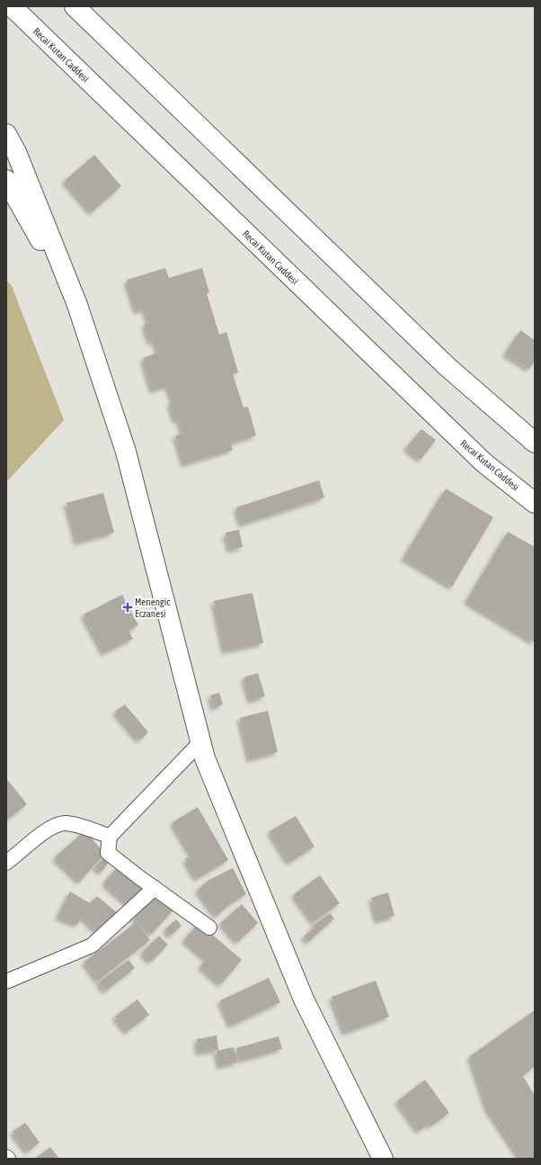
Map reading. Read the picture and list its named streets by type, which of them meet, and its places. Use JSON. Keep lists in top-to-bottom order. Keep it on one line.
{"streets":{"main road":["Recai Kutan Caddesi"]},"places":{"health":["Menengic Eczanesi"]}}
